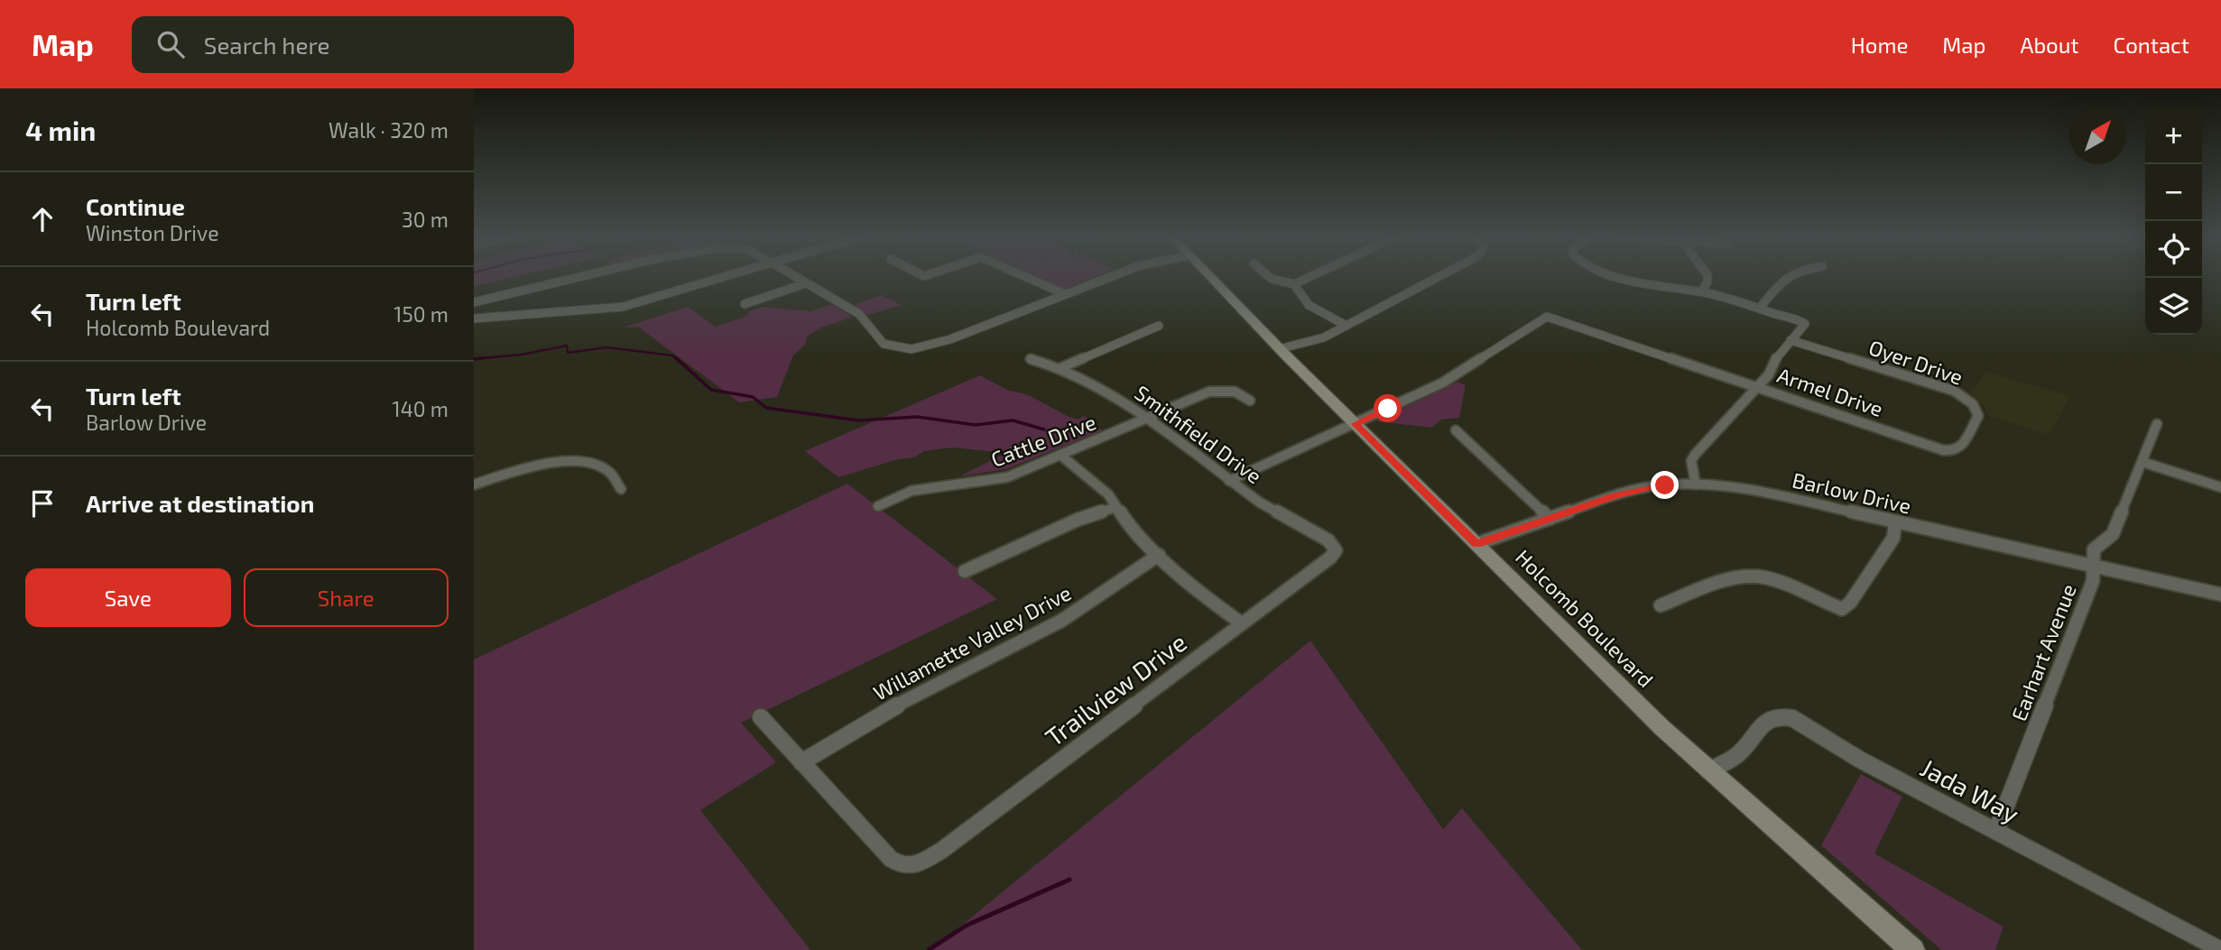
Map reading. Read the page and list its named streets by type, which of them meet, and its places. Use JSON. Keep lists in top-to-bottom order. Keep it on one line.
{"streets":{"street":["Oyer Drive","Armel Drive","Smithfield Drive","Cattle Drive","Barlow Drive","Holcomb Boulevard","Willamette Valley Drive","Earhart Avenue","Trailview Drive","Jada Way"]},"crossings":[["Oyer Drive","Armel Drive"],["Armel Drive","Holcomb Boulevard"],["Smithfield Drive","Cattle Drive"],["Smithfield Drive","Trailview Drive"],["Barlow Drive","Holcomb Boulevard"],["Barlow Drive","Earhart Avenue"],["Holcomb Boulevard","Jada Way"],["Willamette Valley Drive","Trailview Drive"],["Earhart Avenue","Jada Way"]],"north":"top right","page":{"header":"Map","search":"Search here","nav":["Home","Map","About","Contact"],"heading":["4 min","Walk · 320 m"],"map_buttons":["+","−"],"list":[["Continue","Winston Drive","30 m"],["Turn left","Holcomb Boulevard","150 m"],["Turn left","Barlow Drive","140 m"],"Arrive at destination"],"buttons":["Save","Share"]}}
